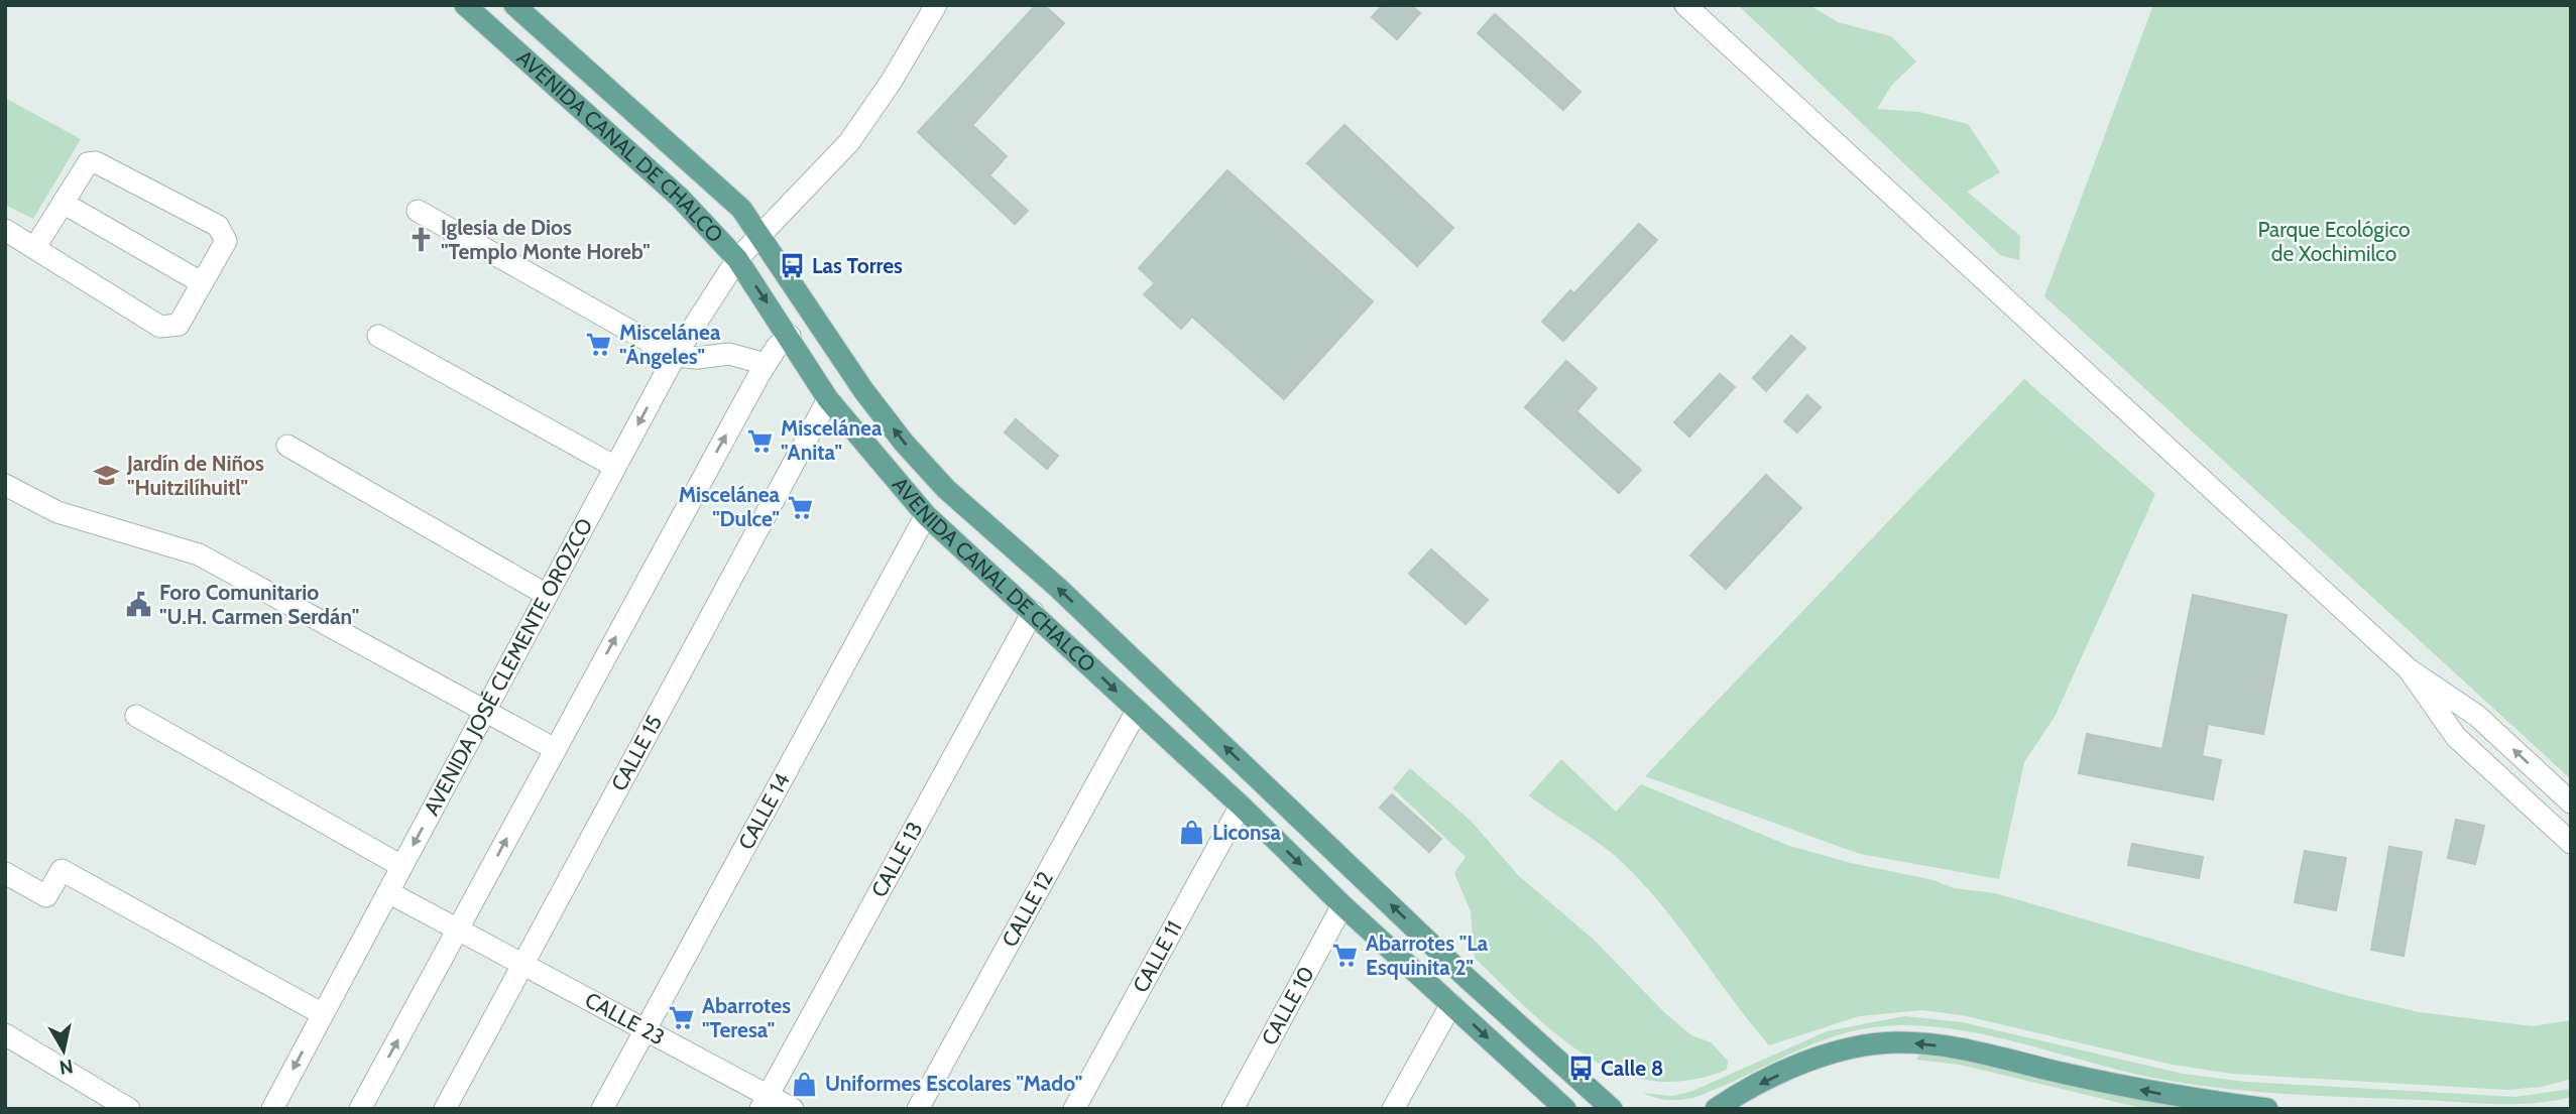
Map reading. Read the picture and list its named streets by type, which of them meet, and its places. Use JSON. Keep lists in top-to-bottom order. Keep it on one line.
{"streets":{"main road":["AVENIDA CANAL DE CHALCO"],"street":["AVENIDA JOSÉ CLEMENTE OROZCO","CALLE 15","CALLE 14","CALLE 13","CALLE 12","CALLE 11","CALLE 10","CALLE 23"]},"crossings":[["AVENIDA CANAL DE CHALCO","AVENIDA JOSÉ CLEMENTE OROZCO"],["AVENIDA CANAL DE CHALCO","CALLE 15"],["AVENIDA CANAL DE CHALCO","CALLE 14"],["AVENIDA CANAL DE CHALCO","CALLE 13"],["AVENIDA CANAL DE CHALCO","CALLE 12"],["AVENIDA CANAL DE CHALCO","CALLE 11"],["AVENIDA CANAL DE CHALCO","CALLE 10"],["AVENIDA JOSÉ CLEMENTE OROZCO","CALLE 23"],["CALLE 15","CALLE 23"],["CALLE 14","CALLE 23"],["CALLE 13","CALLE 23"]],"parks":["Parque Ecológico de Xochimilco"],"places":{"church":["Iglesia de Dios \"Templo Monte Horeb\""],"bus stop":["Las Torres","Calle 8"],"supermarket":["Miscelánea \"Ángeles\"","Miscelánea \"Anita\"","Miscelánea \"Dulce\"","Abarrotes \"La Esquinita 2\"","Abarrotes \"Teresa\""],"school or university":["Jardín de Niños \"Huitzilíhuitl\""],"public building":["Foro Comunitario \"U.H. Carmen Serdán\""],"shop":["Liconsa","Uniformes Escolares \"Mado\""]},"north":"bottom"}
